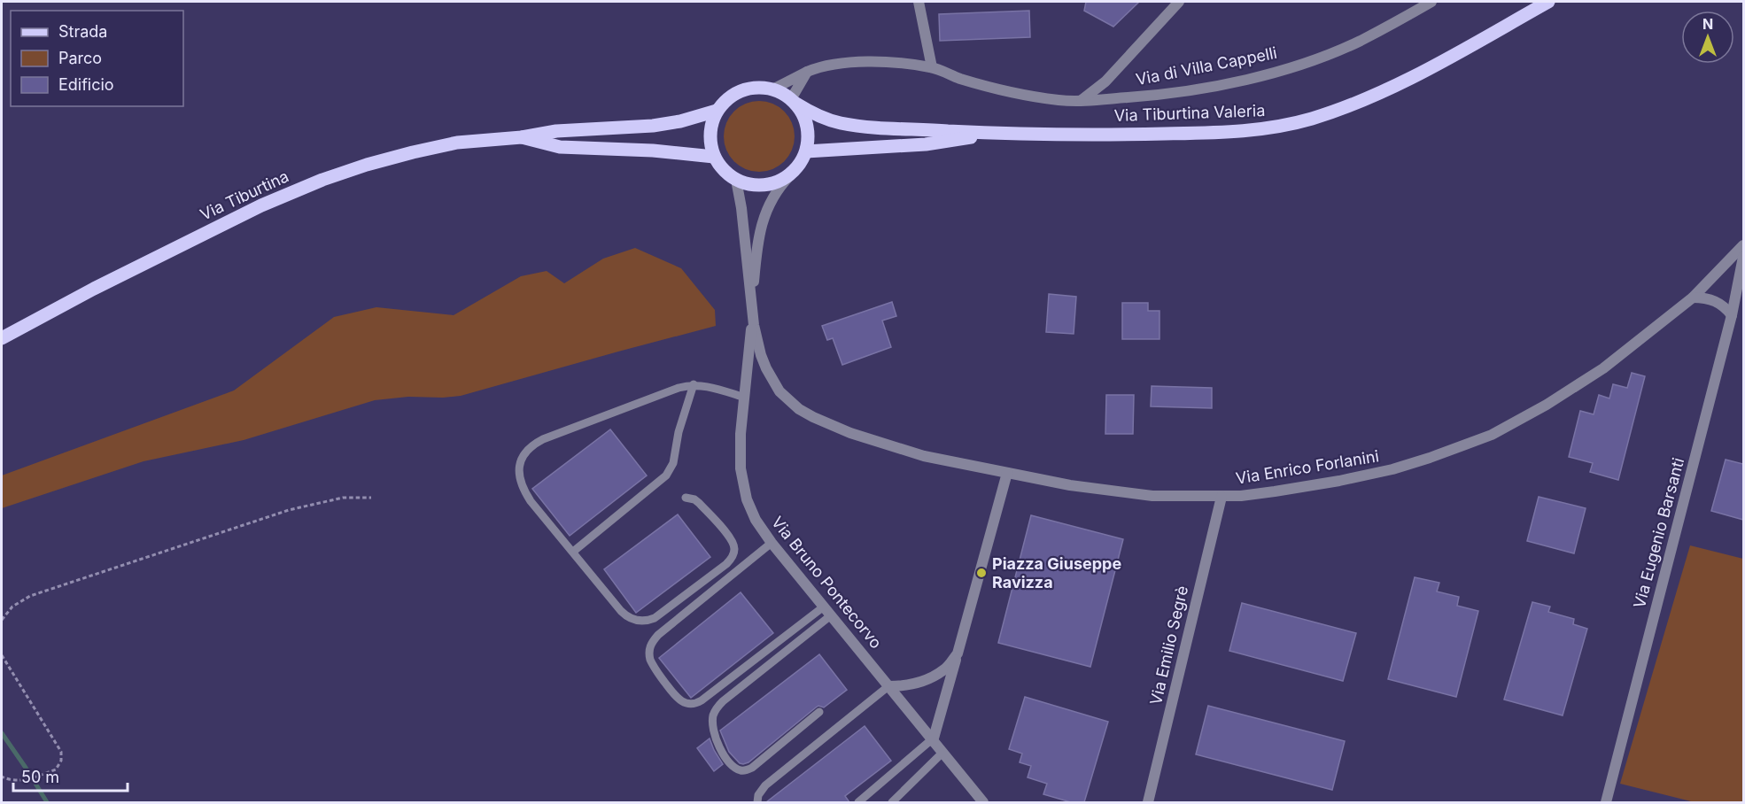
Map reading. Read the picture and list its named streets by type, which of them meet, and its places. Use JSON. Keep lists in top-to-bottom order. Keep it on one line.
{"streets":{"main road":["Via Tiburtina Valeria","Via Tiburtina"],"street":["Via di Villa Cappelli","Via Enrico Forlanini","Via Eugenio Barsanti","Via Bruno Pontecorvo","Via Emilio Segrè"]},"crossings":[["Via Tiburtina Valeria","Via Tiburtina"],["Via Tiburtina Valeria","Via Bruno Pontecorvo"],["Via Tiburtina","Via Bruno Pontecorvo"],["Via Enrico Forlanini","Via Bruno Pontecorvo"],["Via Enrico Forlanini","Via Emilio Segrè"]],"places":["Piazza Giuseppe Ravizza"],"legend":["Strada","Parco","Edificio"],"scale_bar":"50 m","north":"top"}
